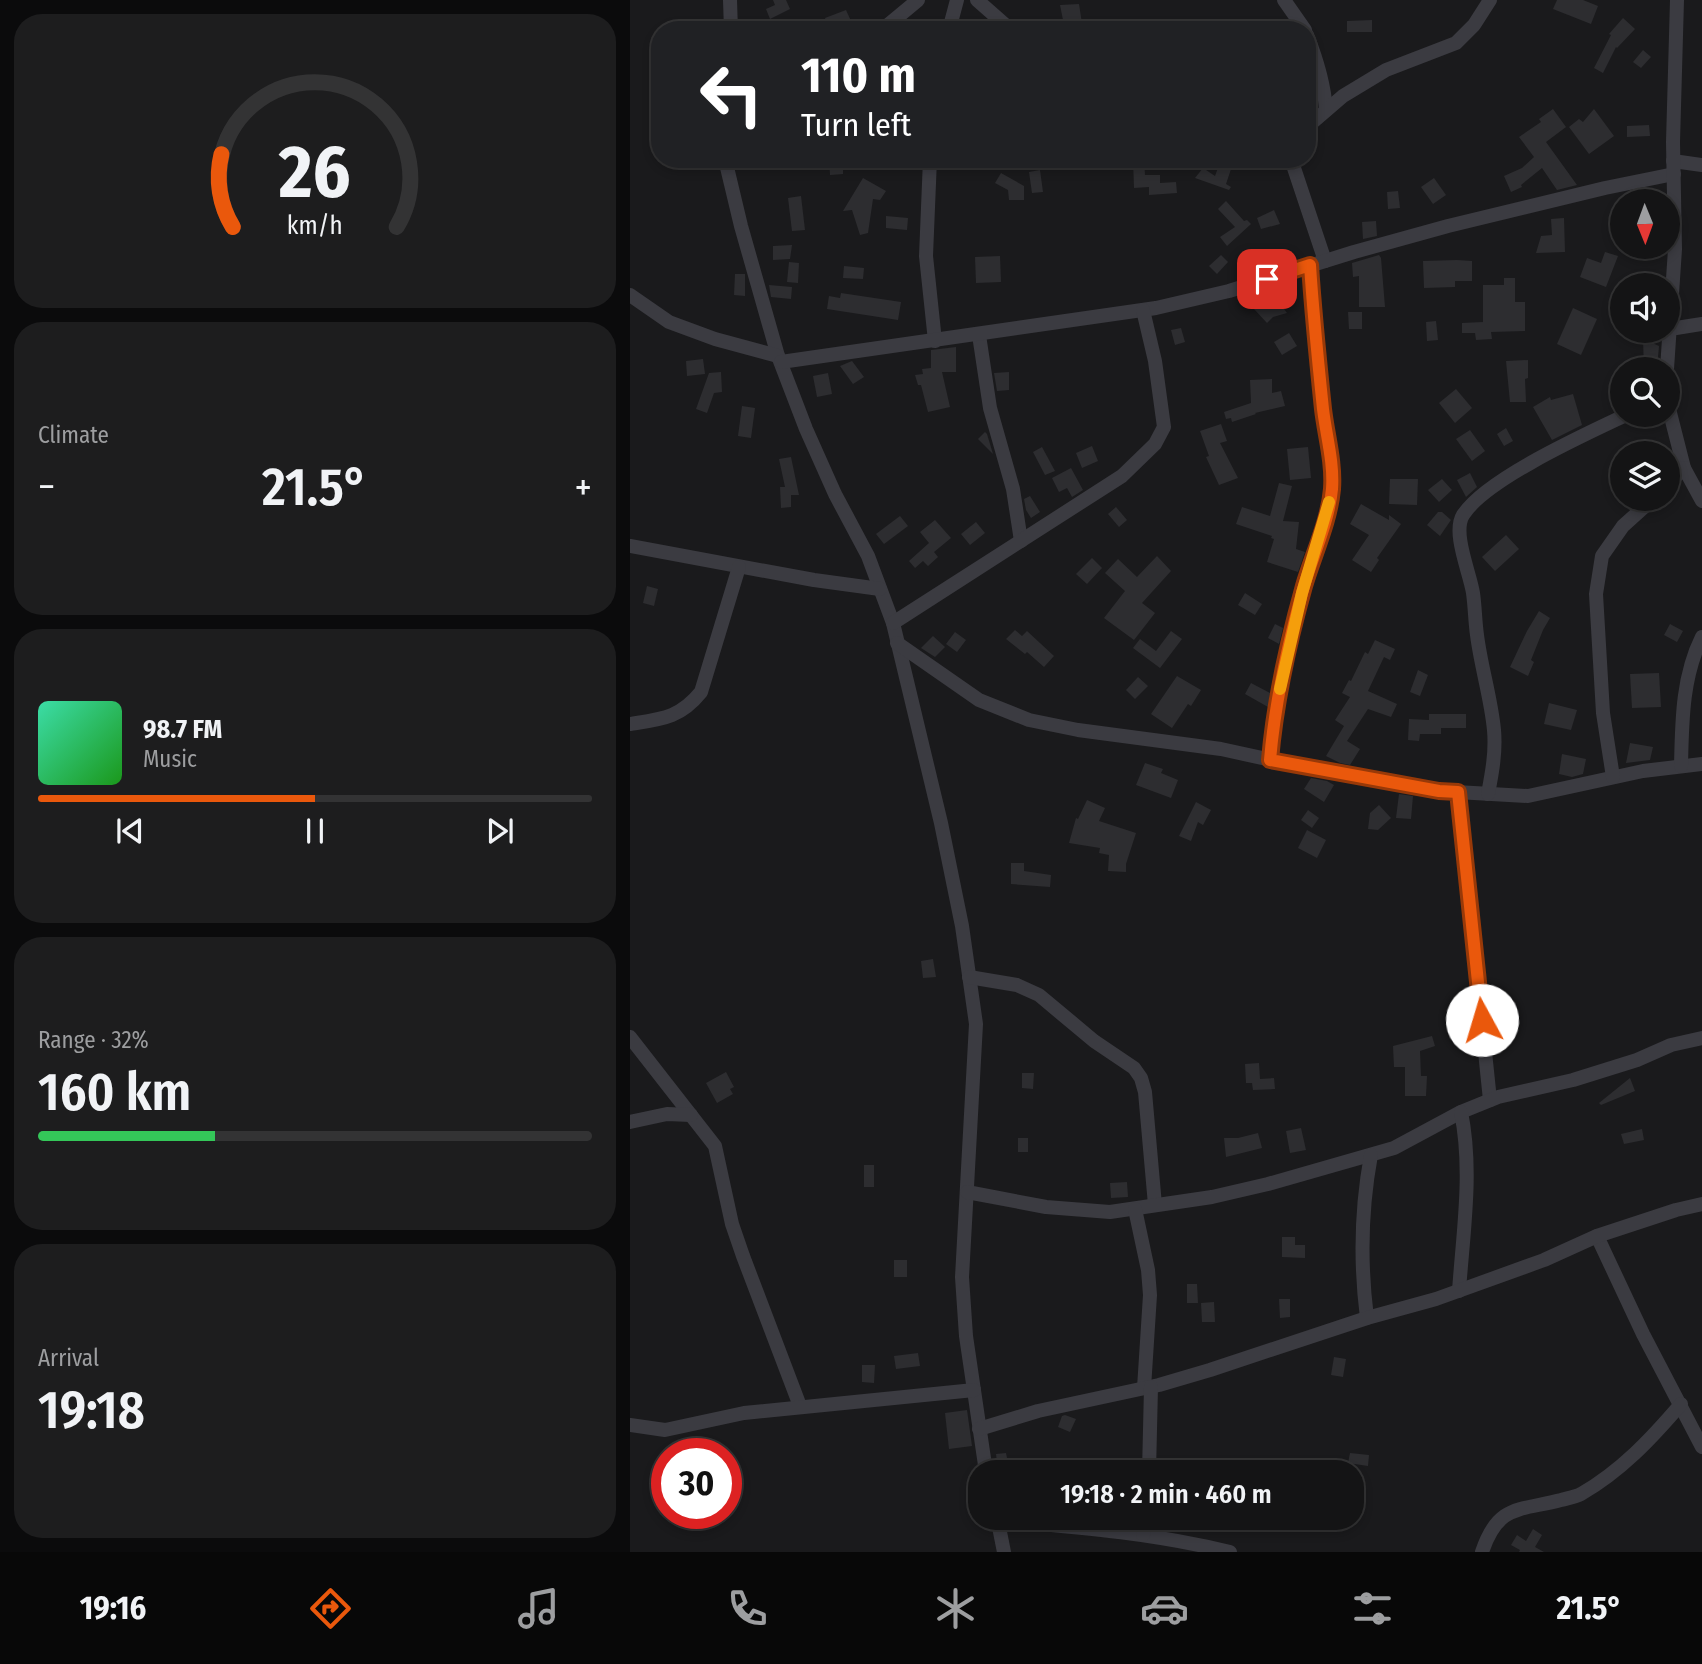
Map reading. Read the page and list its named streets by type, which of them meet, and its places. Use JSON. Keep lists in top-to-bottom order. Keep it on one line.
{"north":"bottom","page":{"turn":["110 m","Turn left"],"tile":["Climate",["Range · 32%","160 km"],["Arrival","19:18"]],"heat":["−","21.5°","+"],"song":["98.7 FM","Music"],"limit":"30","trip":"19:18 · 2 min · 460 m","tabs":["19:16","21.5°"],"gauge":["26","km/h"]}}
